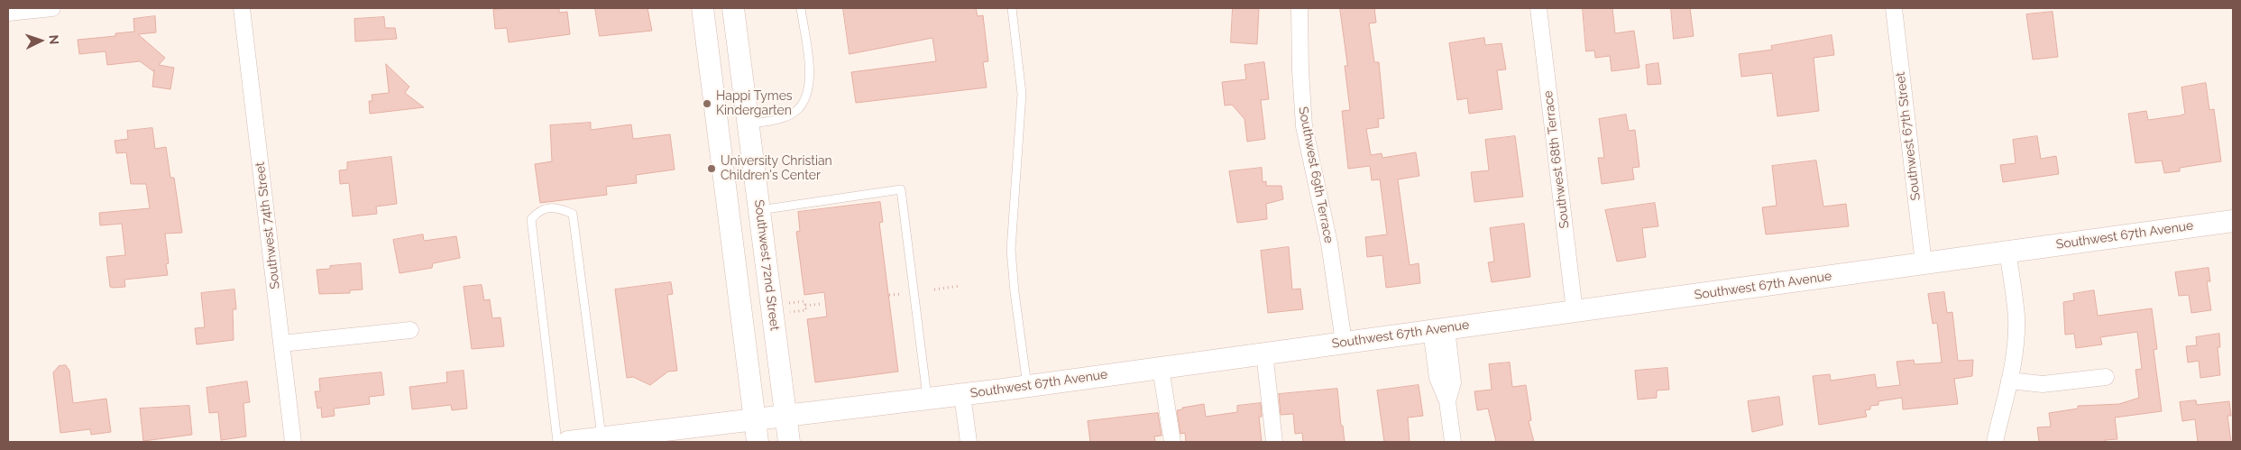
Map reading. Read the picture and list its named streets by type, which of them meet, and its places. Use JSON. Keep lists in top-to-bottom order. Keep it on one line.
{"streets":{"main road":["Southwest 67th Avenue","Southwest 72nd Street"],"street":["Southwest 67th Street","Southwest 68th Terrace","Southwest 69th Terrace","Southwest 74th Street"]},"crossings":[["Southwest 67th Street","Southwest 67th Avenue"],["Southwest 68th Terrace","Southwest 67th Avenue"],["Southwest 69th Terrace","Southwest 67th Avenue"],["Southwest 67th Avenue","Southwest 72nd Street"]],"places":["Happi Tymes Kindergarten","University Christian Children's Center"],"north":"right"}
